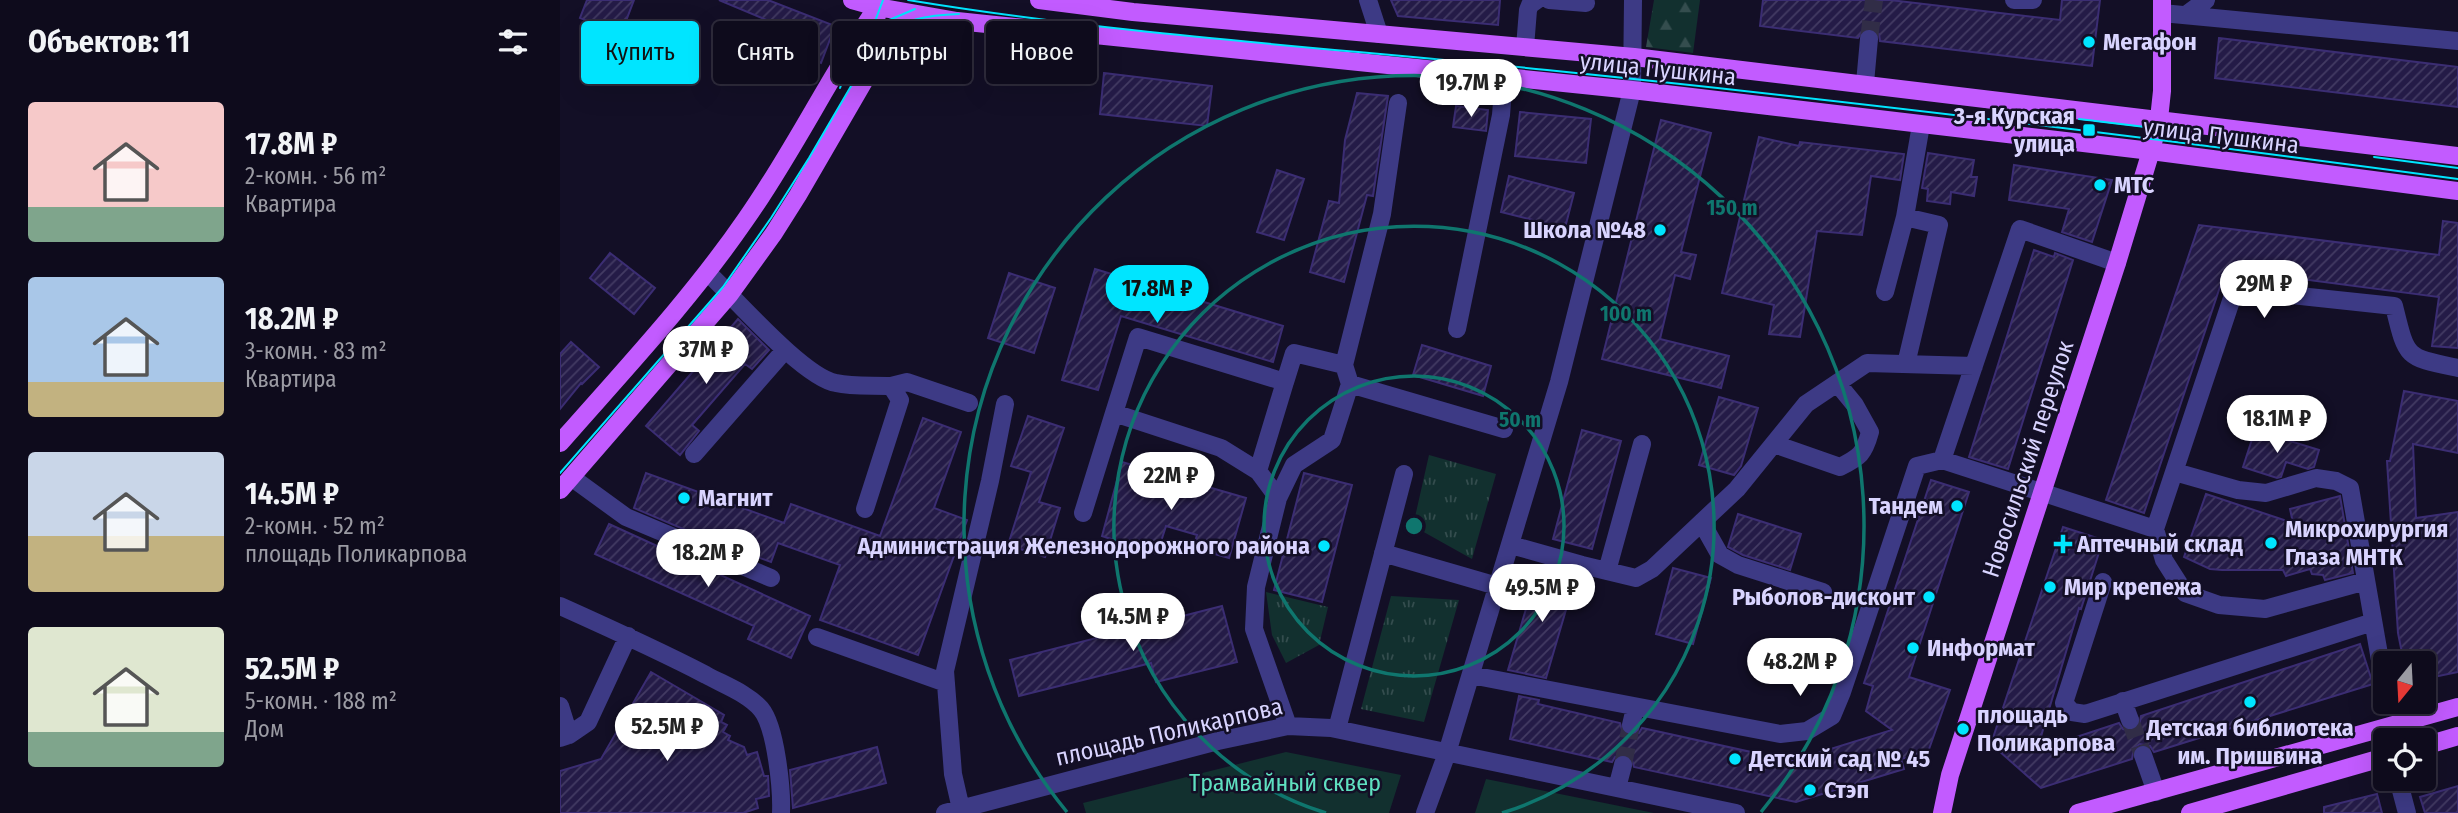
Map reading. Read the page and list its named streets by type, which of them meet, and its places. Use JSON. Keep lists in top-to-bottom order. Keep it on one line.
{"streets":{"main road":["улица Пушкина","Новосильский переулок"],"street":["площадь Поликарпова"]},"crossings":[["улица Пушкина","Новосильский переулок"]],"parks":["Трамвайный сквер"],"places":{"other":["Мегафон","МТС","Школа №48","Магнит","Тандем","Микрохирургия Глаза МНТК","Администрация Железнодорожного района","Мир крепежа","Рыболов-дисконт","Информат","Детская библиотека им. Пришвина","площадь Поликарпова","Детский сад № 45","Стэп"],"transit":["3-я Курская улица"],"health":["Аптечный склад"]},"north":"bottom","page":{"heading":"Объектов: 11","chip":["Купить","Снять","Фильтры","Новое"],"price":["19.7M ₽","29M ₽","17.8M ₽","37M ₽","18.1M ₽","22M ₽","18.2M ₽","49.5M ₽","14.5M ₽","48.2M ₽","52.5M ₽"],"list":[{"name":"17.8M ₽","note":"2-комн. · 56 m² · Квартира"},{"name":"18.2M ₽","note":"3-комн. · 83 m² · Квартира"},{"name":"14.5M ₽","note":"2-комн. · 52 m² · площадь Поликарпова"},{"name":"52.5M ₽","note":"5-комн. · 188 m² · Дом"}]},"rings":["150 m","100 m","50 m"]}
